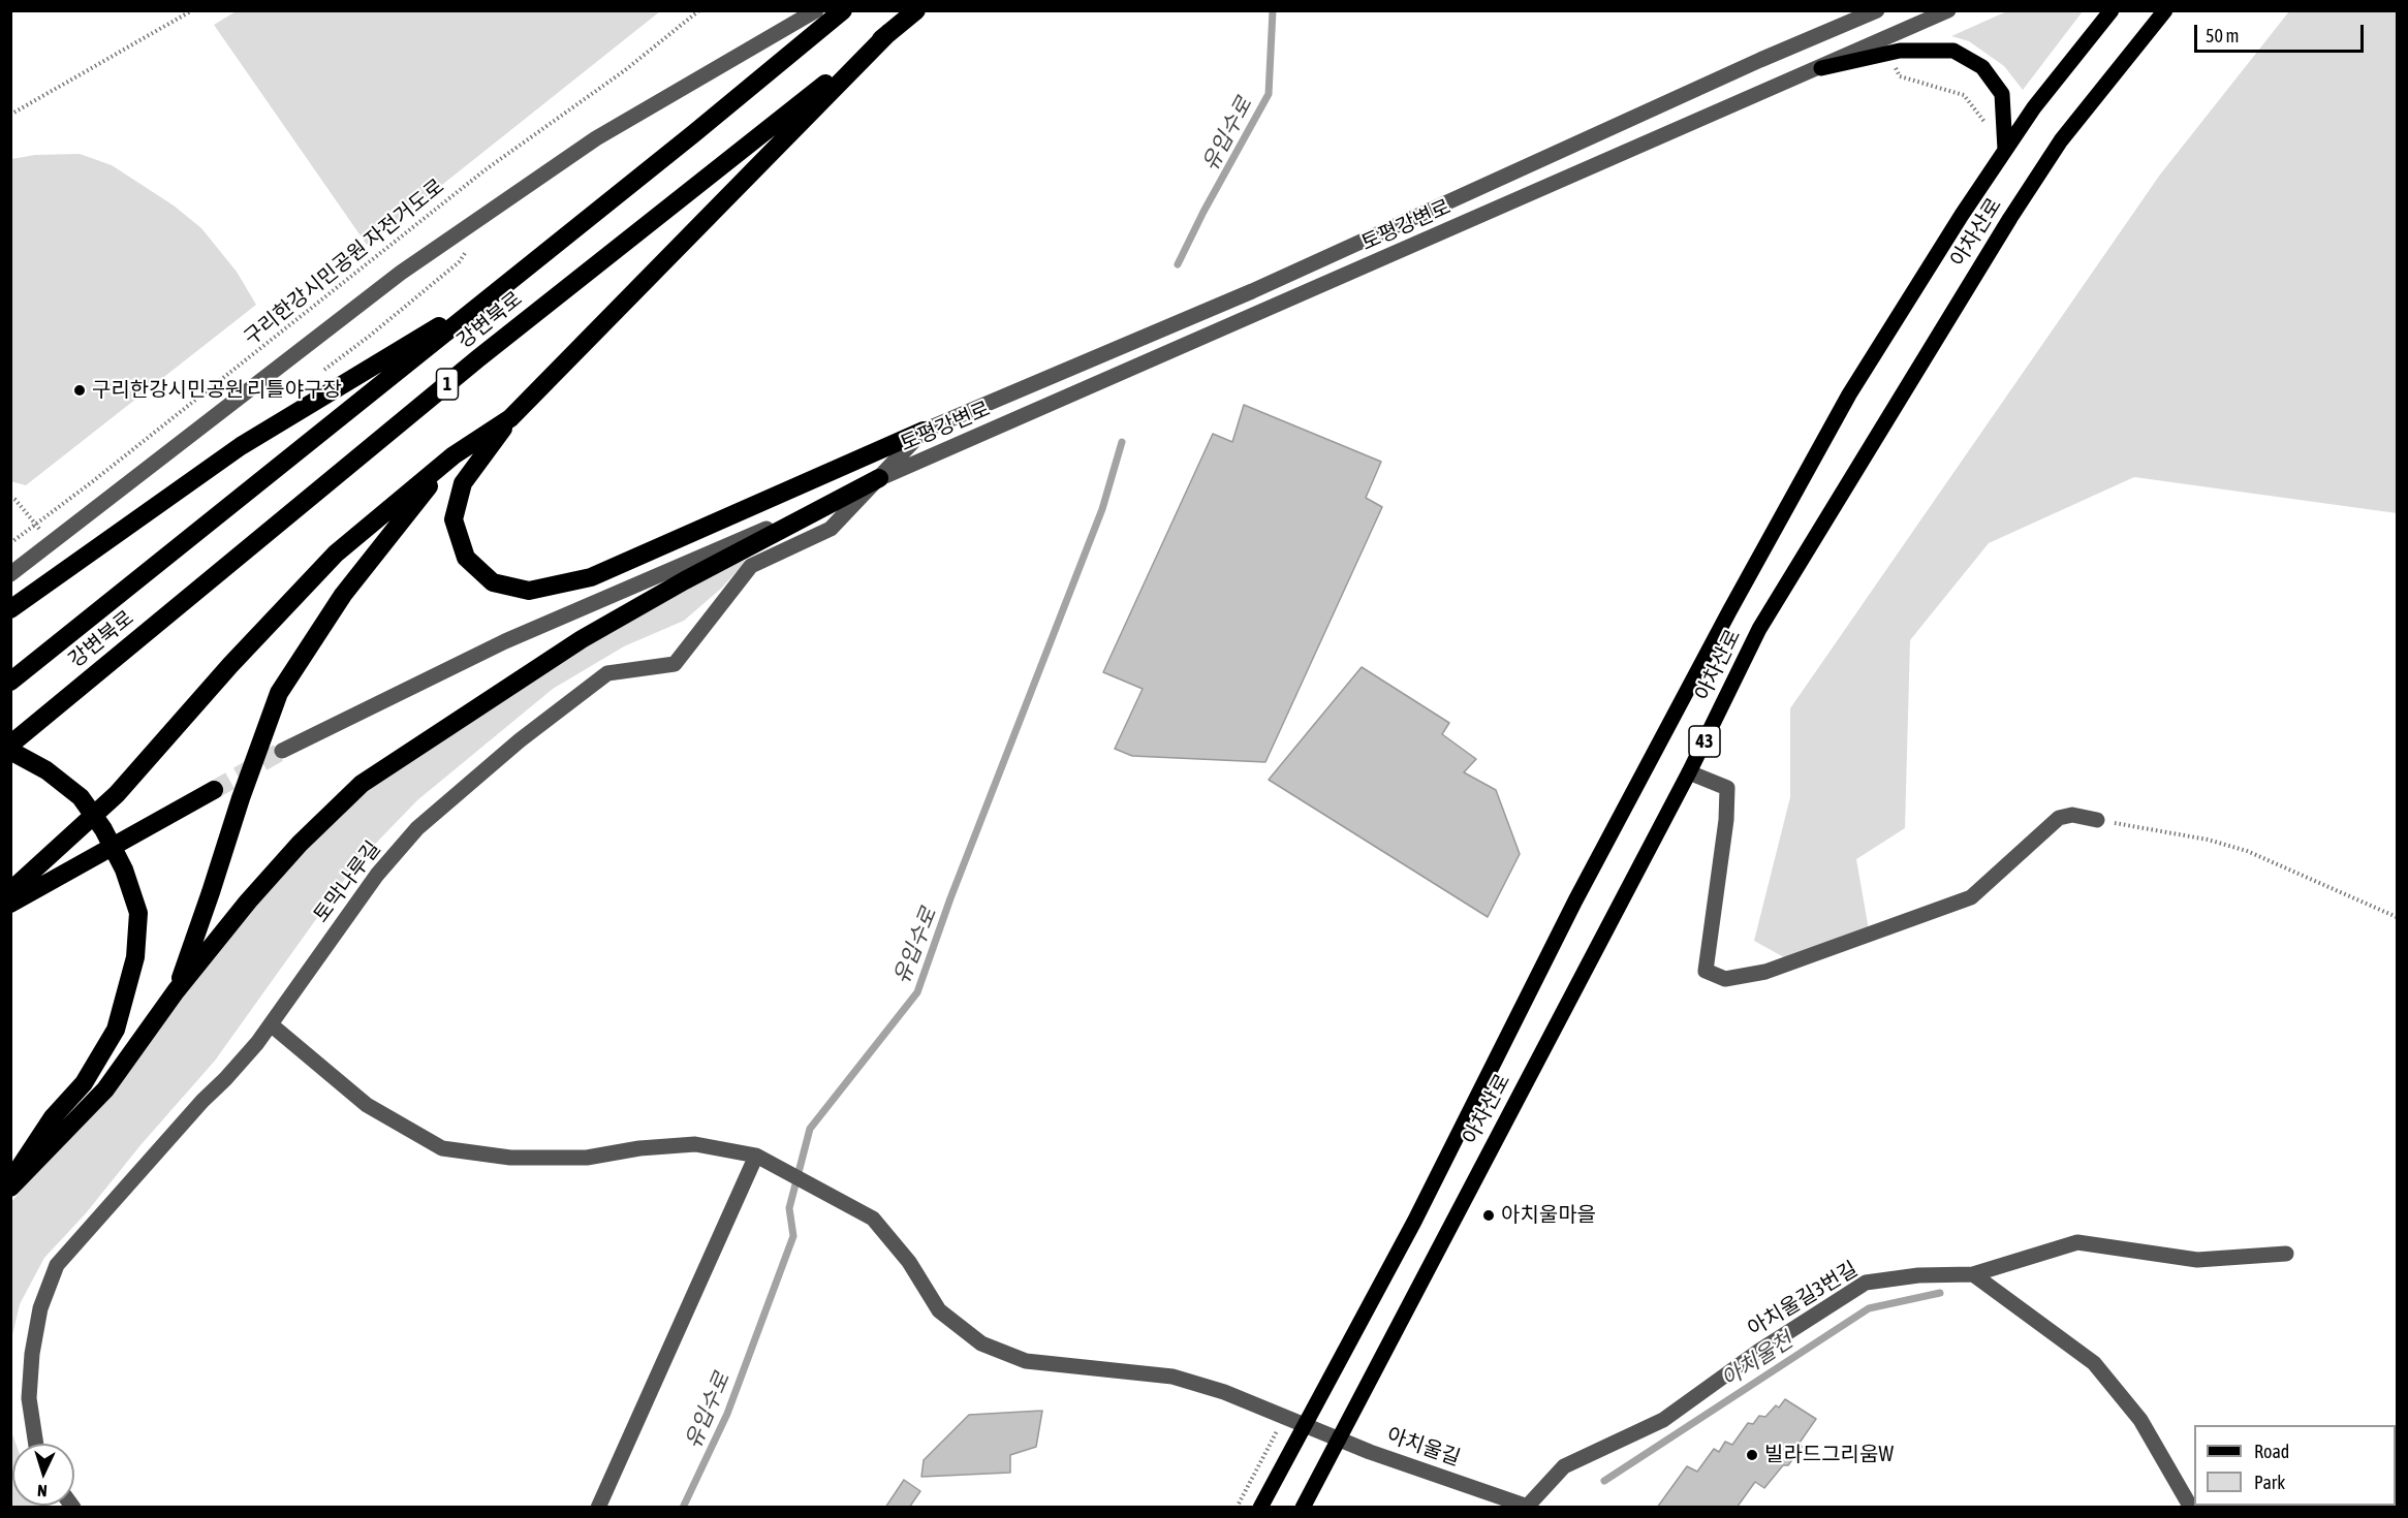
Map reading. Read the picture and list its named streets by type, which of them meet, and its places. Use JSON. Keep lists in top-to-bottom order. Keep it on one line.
{"streets":{"highway":["강변북로","1"],"main road":["아차산로","43"],"street":["토평강변로","토막나루길","아치울길3번길","아치울길"],"path":["구리한강시민공원 자전거도로"]},"crossings":[["토평강변로","토막나루길"],["아차산로","아치울길"],["토막나루길","아치울길"],["아치울길3번길","아치울길"]],"water":["유입수로","아치울천"],"places":["구리한강시민공원 리틀야구장","아치울마을","빌라드그리움W"],"legend":["Road","Park"],"scale_bar":"50 m","north":"bottom"}
